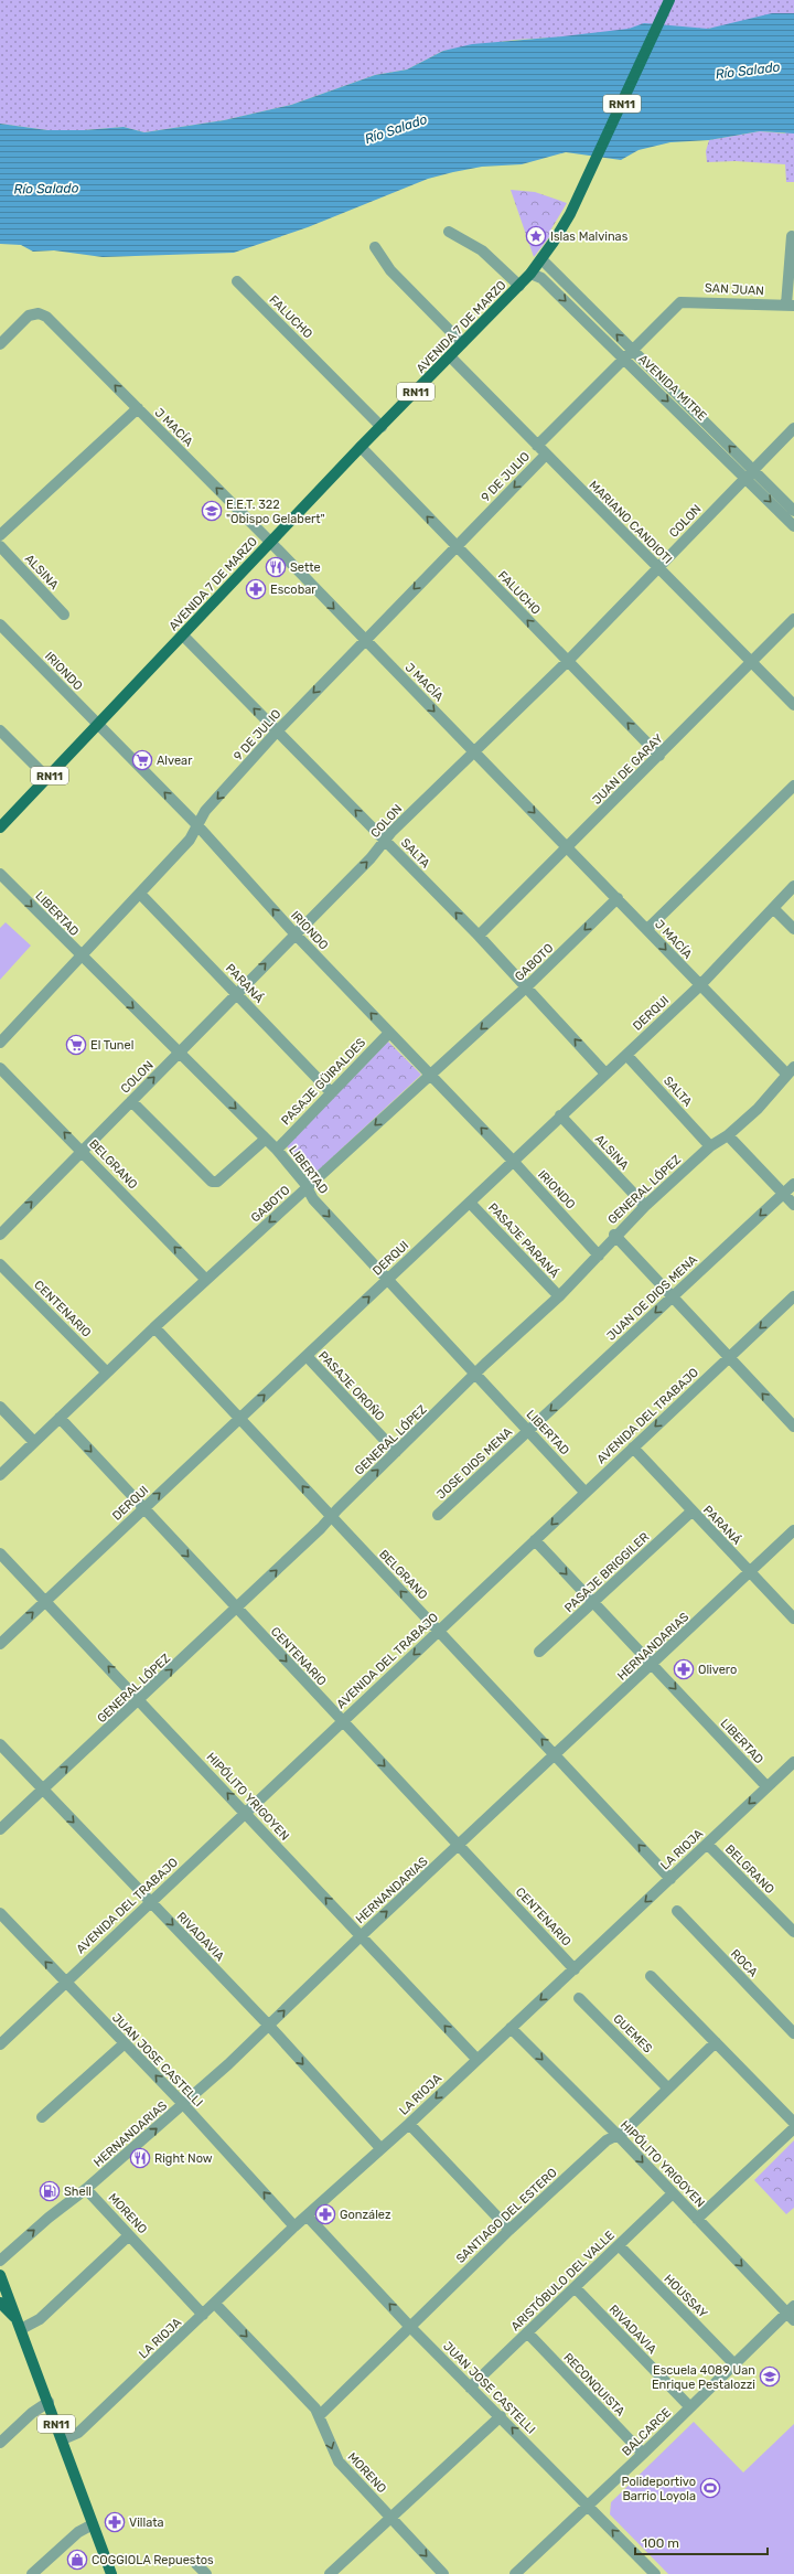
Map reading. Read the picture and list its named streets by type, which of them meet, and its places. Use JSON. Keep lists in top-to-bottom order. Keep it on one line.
{"streets":{"main road":["RN11","AVENIDA 7 DE MARZO"],"street":["SAN JUAN","FALUCHO","AVENIDA MITRE","J MACÍA","9 DE JULIO","COLON","MARIANO CANDIOTI","ALSINA","IRIONDO","JUAN DE GARAY","SALTA","LIBERTAD","GABOTO","PARANÁ","DERQUI","PASAJE GÜIRALDES","BELGRANO","GENERAL LÓPEZ","PASAJE PARANÁ","JUAN DE DIOS MENA","CENTENARIO","PASAJE OROÑO","AVENIDA DEL TRABAJO","JOSE DIOS MENA","PASAJE BRIGGILER","HERNANDARIAS","HIPÓLITO YRIGOYEN","LA RIOJA","RIVADAVIA","ROCA","GUEMES","JUAN JOSE CASTELLI","MORENO","SANTIAGO DEL ESTERO","ARISTÓBULO DEL VALLE","HOUSSAY","RECONQUISTA","BALCARCE"]},"crossings":[["RN11","LA RIOJA"],["SAN JUAN","9 DE JULIO"],["FALUCHO","AVENIDA 7 DE MARZO"],["FALUCHO","9 DE JULIO"],["FALUCHO","COLON"],["FALUCHO","JUAN DE GARAY"],["AVENIDA 7 DE MARZO","AVENIDA MITRE"],["AVENIDA 7 DE MARZO","J MACÍA"],["AVENIDA 7 DE MARZO","MARIANO CANDIOTI"],["AVENIDA 7 DE MARZO","IRIONDO"],["AVENIDA 7 DE MARZO","SALTA"],["AVENIDA MITRE","9 DE JULIO"],["AVENIDA MITRE","COLON"],["J MACÍA","9 DE JULIO"],["J MACÍA","COLON"],["J MACÍA","JUAN DE GARAY"],["J MACÍA","GABOTO"],["J MACÍA","DERQUI"],["J MACÍA","GENERAL LÓPEZ"],["9 DE JULIO","MARIANO CANDIOTI"],["9 DE JULIO","IRIONDO"],["9 DE JULIO","SALTA"],["9 DE JULIO","LIBERTAD"],["9 DE JULIO","PARANÁ"],["COLON","MARIANO CANDIOTI"],["COLON","IRIONDO"],["COLON","SALTA"],["COLON","LIBERTAD"],["COLON","PARANÁ"],["COLON","BELGRANO"],["MARIANO CANDIOTI","JUAN DE GARAY"],["ALSINA","DERQUI"],["ALSINA","GENERAL LÓPEZ"],["IRIONDO","GABOTO"],["IRIONDO","DERQUI"],["IRIONDO","PASAJE GÜIRALDES"],["IRIONDO","GENERAL LÓPEZ"],["JUAN DE GARAY","SALTA"],["SALTA","GABOTO"],["SALTA","DERQUI"],["SALTA","GENERAL LÓPEZ"],["LIBERTAD","GABOTO"],["LIBERTAD","DERQUI"],["LIBERTAD","PASAJE GÜIRALDES"],["LIBERTAD","GENERAL LÓPEZ"],["LIBERTAD","JUAN DE DIOS MENA"],["LIBERTAD","AVENIDA DEL TRABAJO"],["LIBERTAD","JOSE DIOS MENA"],["LIBERTAD","PASAJE BRIGGILER"],["LIBERTAD","HERNANDARIAS"],["LIBERTAD","LA RIOJA"],["GABOTO","BELGRANO"],["GABOTO","CENTENARIO"],["PARANÁ","PASAJE GÜIRALDES"],["PARANÁ","AVENIDA DEL TRABAJO"],["PARANÁ","PASAJE BRIGGILER"],["PARANÁ","HERNANDARIAS"],["DERQUI","BELGRANO"],["DERQUI","PASAJE PARANÁ"],["DERQUI","CENTENARIO"],["DERQUI","PASAJE OROÑO"],["DERQUI","HIPÓLITO YRIGOYEN"],["BELGRANO","GENERAL LÓPEZ"],["BELGRANO","AVENIDA DEL TRABAJO"],["BELGRANO","HERNANDARIAS"],["BELGRANO","LA RIOJA"],["GENERAL LÓPEZ","PASAJE PARANÁ"],["GENERAL LÓPEZ","CENTENARIO"],["GENERAL LÓPEZ","PASAJE OROÑO"],["GENERAL LÓPEZ","HIPÓLITO YRIGOYEN"],["GENERAL LÓPEZ","RIVADAVIA"],["JUAN DE DIOS MENA","JOSE DIOS MENA"],["CENTENARIO","AVENIDA DEL TRABAJO"],["CENTENARIO","HERNANDARIAS"],["CENTENARIO","LA RIOJA"],["AVENIDA DEL TRABAJO","HIPÓLITO YRIGOYEN"],["AVENIDA DEL TRABAJO","RIVADAVIA"],["AVENIDA DEL TRABAJO","JUAN JOSE CASTELLI"],["HERNANDARIAS","HIPÓLITO YRIGOYEN"],["HERNANDARIAS","RIVADAVIA"],["HERNANDARIAS","JUAN JOSE CASTELLI"],["HERNANDARIAS","MORENO"],["HIPÓLITO YRIGOYEN","LA RIOJA"],["HIPÓLITO YRIGOYEN","SANTIAGO DEL ESTERO"],["HIPÓLITO YRIGOYEN","ARISTÓBULO DEL VALLE"],["HIPÓLITO YRIGOYEN","BALCARCE"],["LA RIOJA","RIVADAVIA"],["LA RIOJA","JUAN JOSE CASTELLI"],["LA RIOJA","MORENO"],["RIVADAVIA","ARISTÓBULO DEL VALLE"],["RIVADAVIA","BALCARCE"],["GUEMES","SANTIAGO DEL ESTERO"],["JUAN JOSE CASTELLI","SANTIAGO DEL ESTERO"],["JUAN JOSE CASTELLI","ARISTÓBULO DEL VALLE"],["JUAN JOSE CASTELLI","BALCARCE"],["MORENO","SANTIAGO DEL ESTERO"],["ARISTÓBULO DEL VALLE","HOUSSAY"],["ARISTÓBULO DEL VALLE","RECONQUISTA"],["HOUSSAY","BALCARCE"],["RECONQUISTA","BALCARCE"]],"one_way":["FALUCHO","9 DE JULIO","COLON","IRIONDO","SALTA","LIBERTAD","GABOTO","DERQUI","BELGRANO","GENERAL LÓPEZ","JUAN DE DIOS MENA","CENTENARIO","AVENIDA DEL TRABAJO","LA RIOJA","RIVADAVIA","JUAN JOSE CASTELLI","MORENO"],"water":["Río Salado"],"places":{"place":["Islas Malvinas"],"school or university":["E.E.T. 322 \"Obispo Gelabert\"","Escuela 4089 Uan Enrique Pestalozzi"],"restaurant":["Sette","Right Now"],"pharmacy":["Escobar","Olivero","González","Villata"],"supermarket":["Alvear","El Tunel"],"fuel station":["Shell"],"sports":["Polideportivo Barrio Loyola"],"shop":["COGGIOLA Repuestos"]},"scale_bar":"100 m"}
